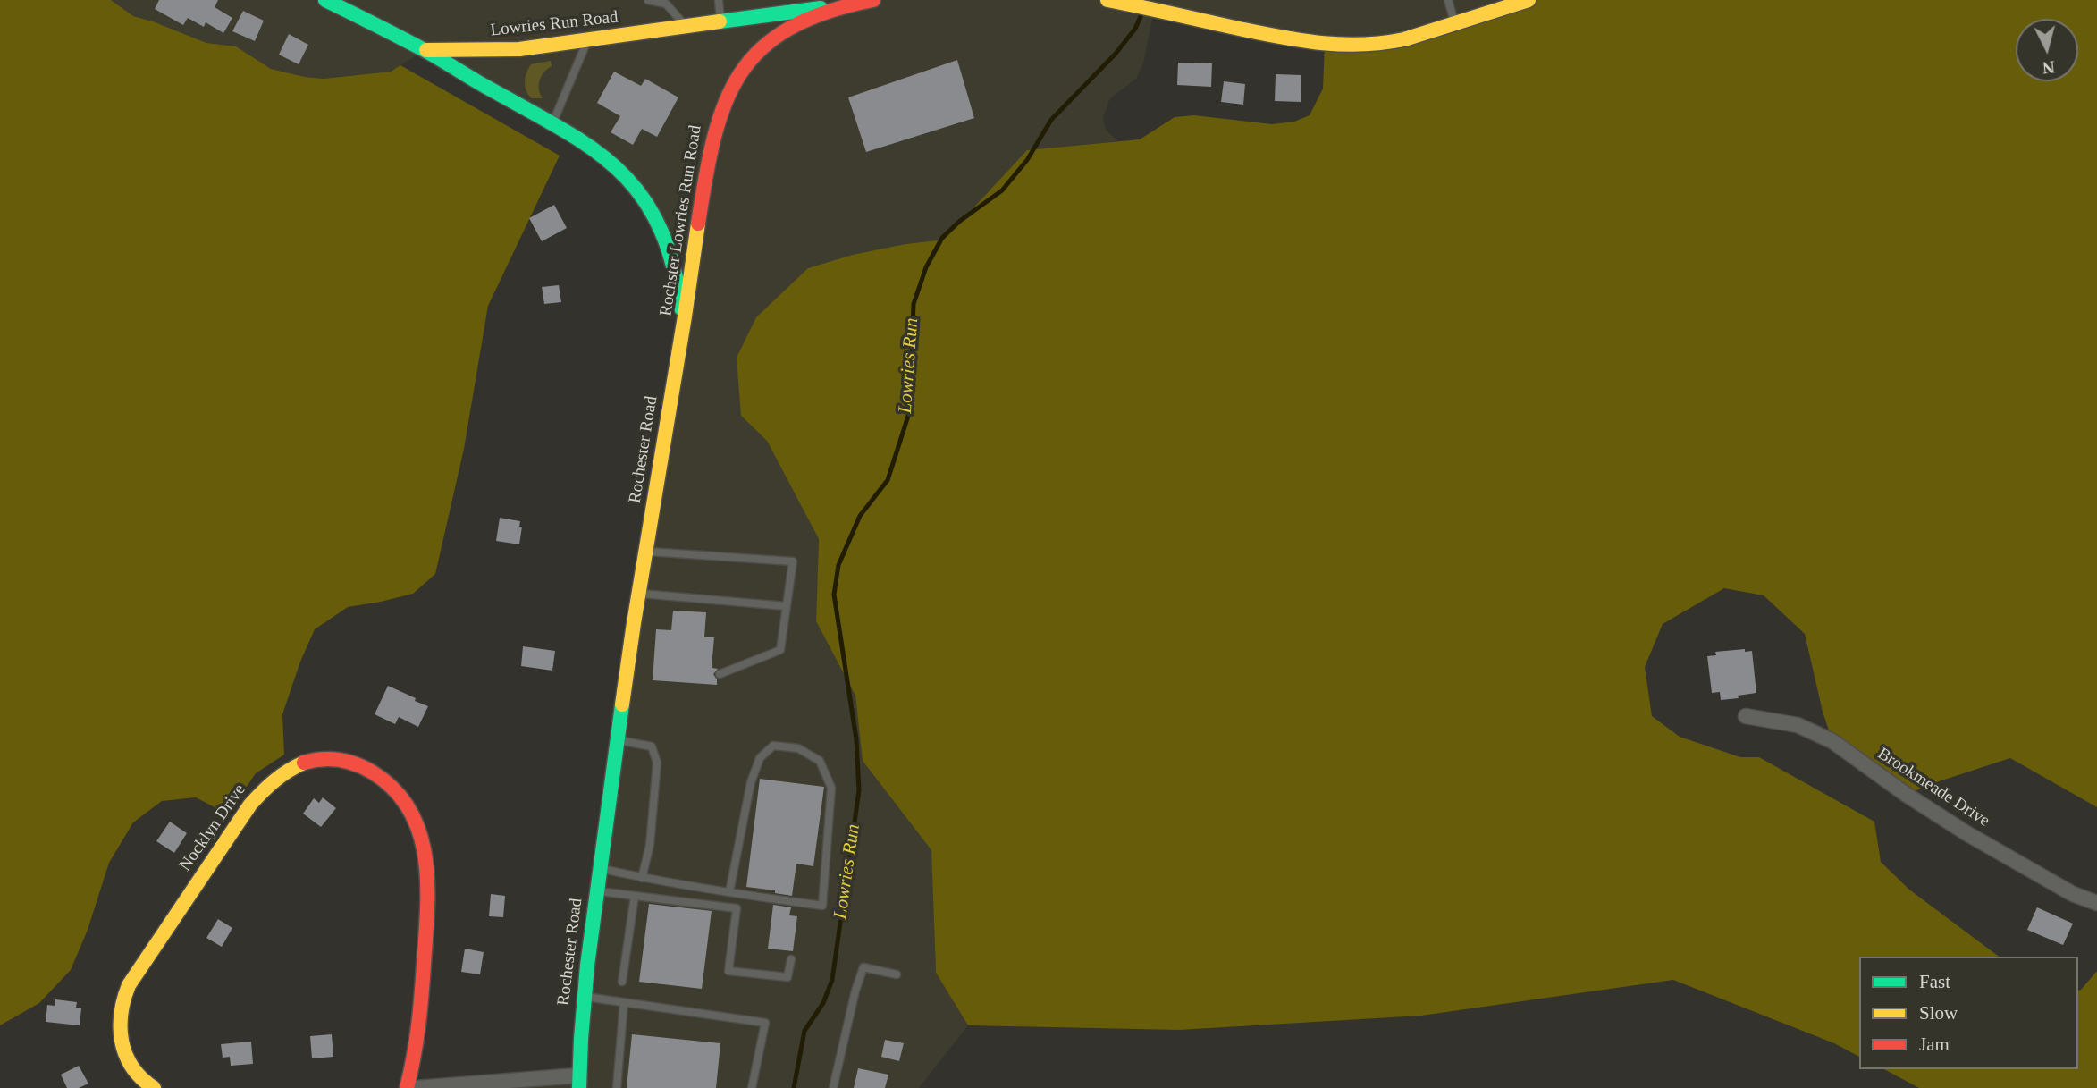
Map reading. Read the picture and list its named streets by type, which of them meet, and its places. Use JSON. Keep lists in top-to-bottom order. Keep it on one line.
{"streets":{"street":["Lowries Run Road","Rochster Lowries Run Road","Rochester Road","Brookmeade Drive","Nocklyn Drive"]},"crossings":[["Lowries Run Road","Rochster Lowries Run Road"],["Lowries Run Road","Rochester Road"],["Rochster Lowries Run Road","Rochester Road"]],"water":["Lowries Run"],"legend":["Fast","Slow","Jam"],"north":"bottom"}
